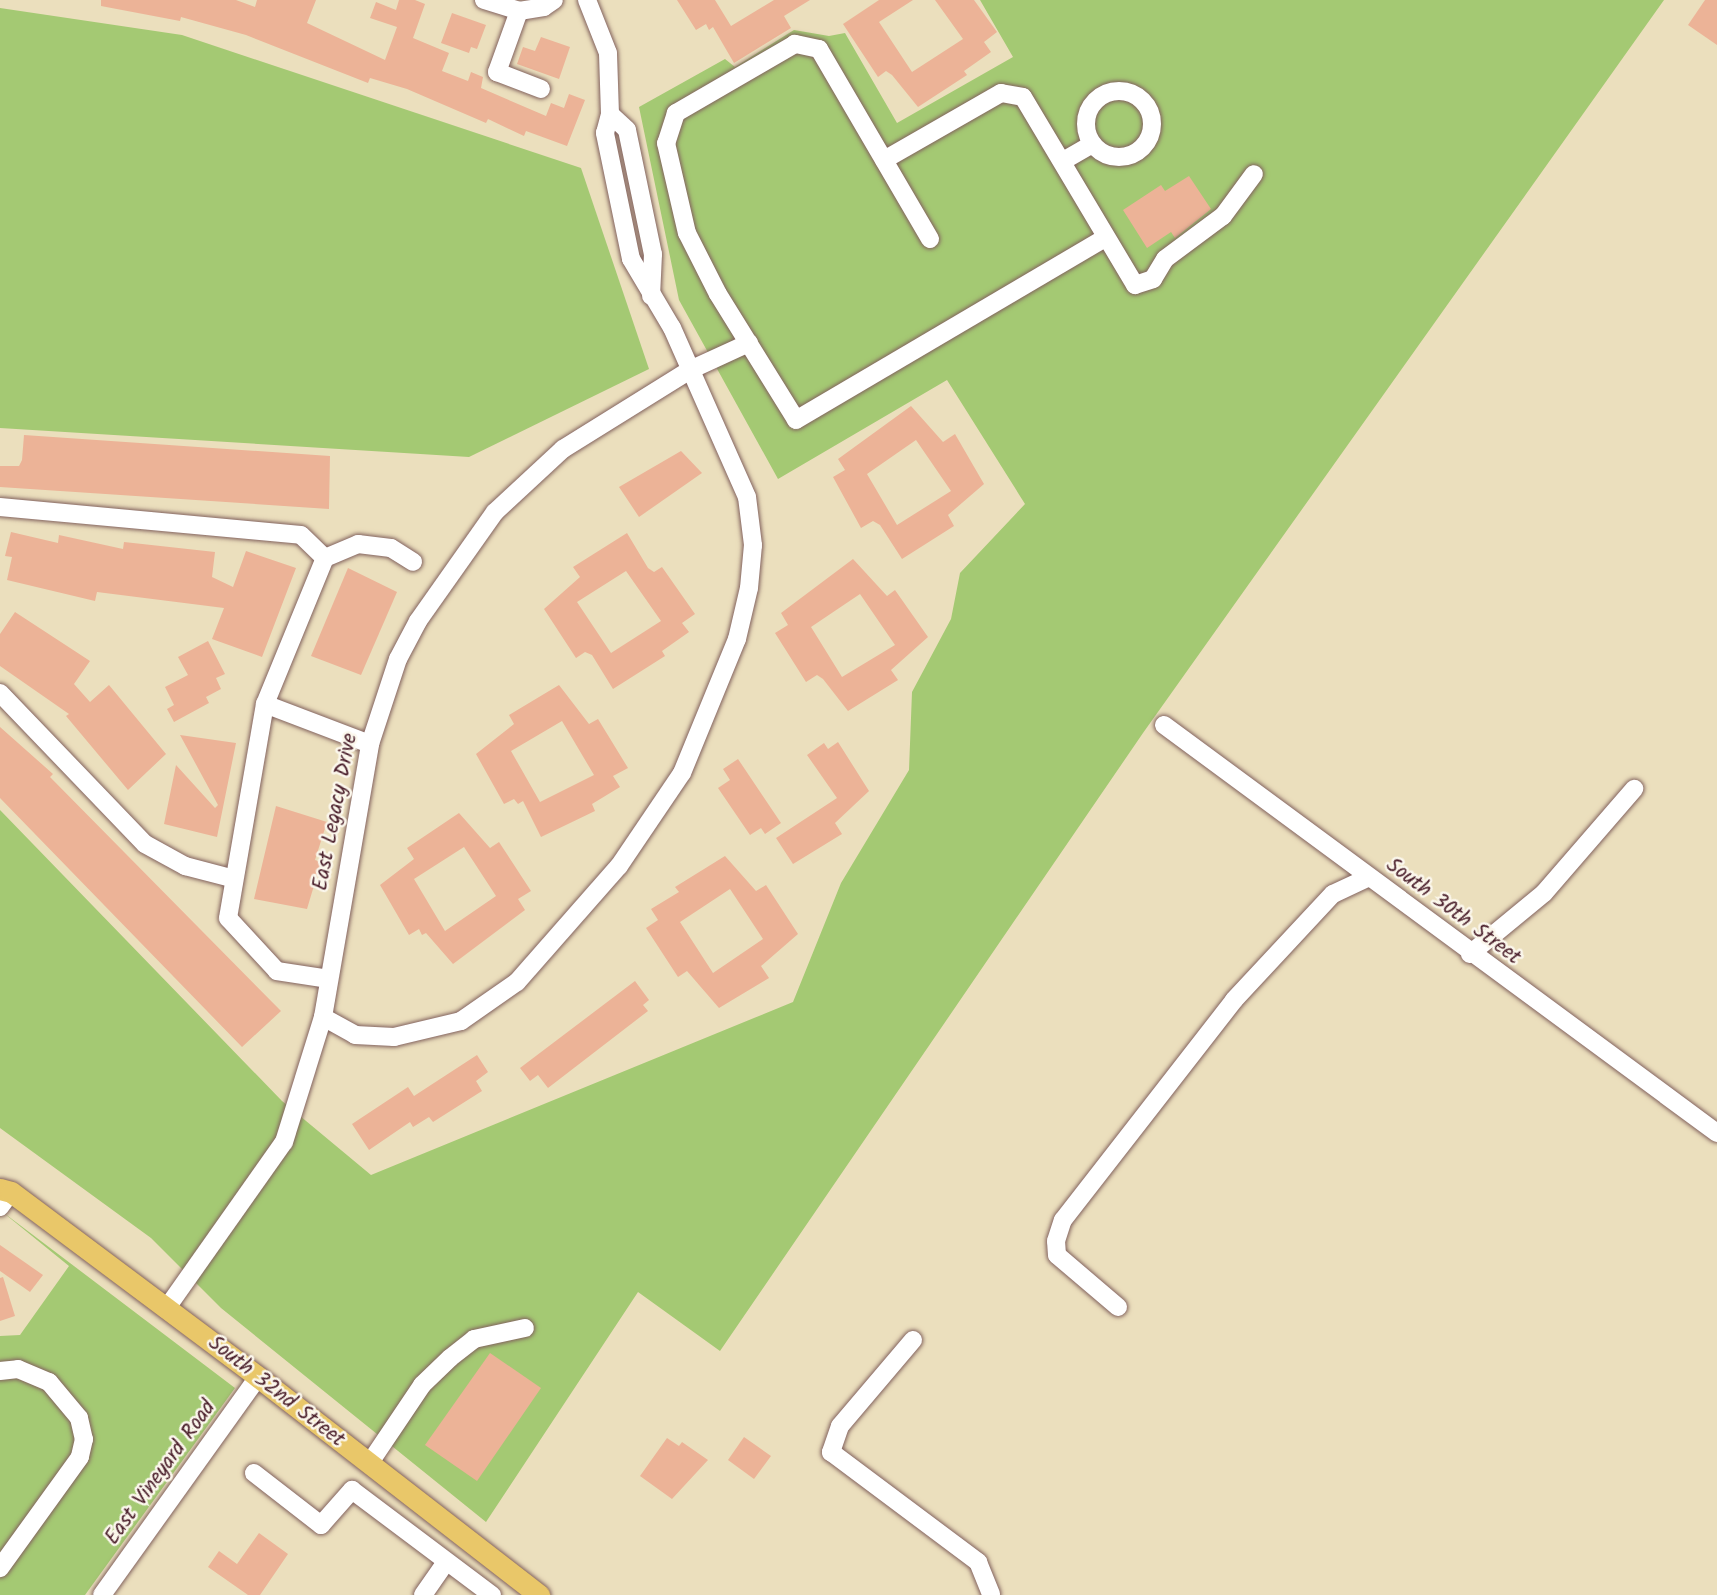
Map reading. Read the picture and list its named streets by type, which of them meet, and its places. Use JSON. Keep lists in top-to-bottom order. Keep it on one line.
{"streets":{"main road":["South 32nd Street"],"street":["East Legacy Drive","South 30th Street","East Vineyard Road"]},"crossings":[["East Legacy Drive","South 32nd Street"],["South 32nd Street","East Vineyard Road"]]}
